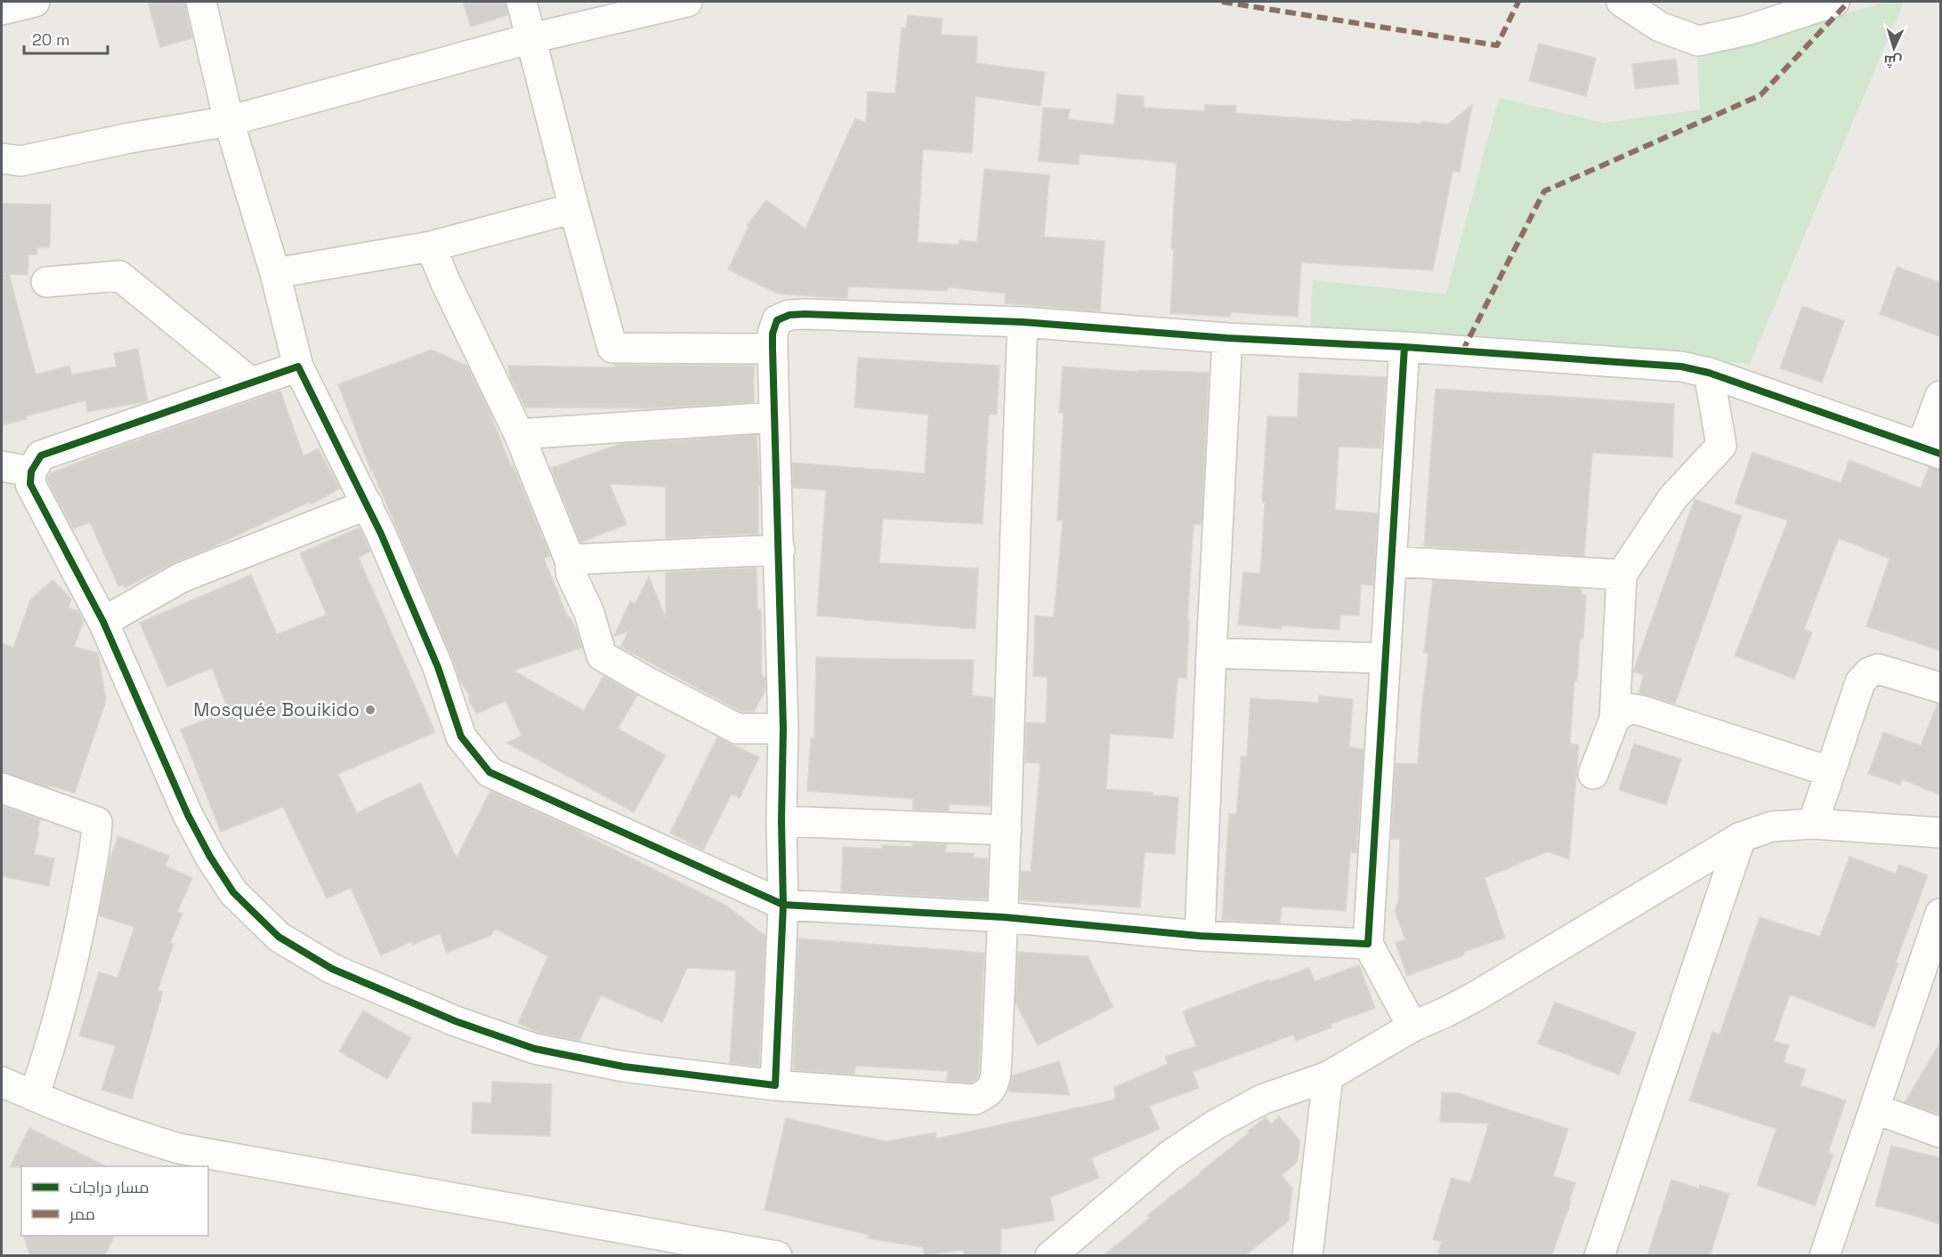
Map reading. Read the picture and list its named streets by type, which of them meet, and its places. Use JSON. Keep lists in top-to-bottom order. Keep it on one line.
{"places":["Mosquée Bouikido"],"legend":["مسار دراجات","ممر"],"scale_bar":"20 m","north":"bottom"}
